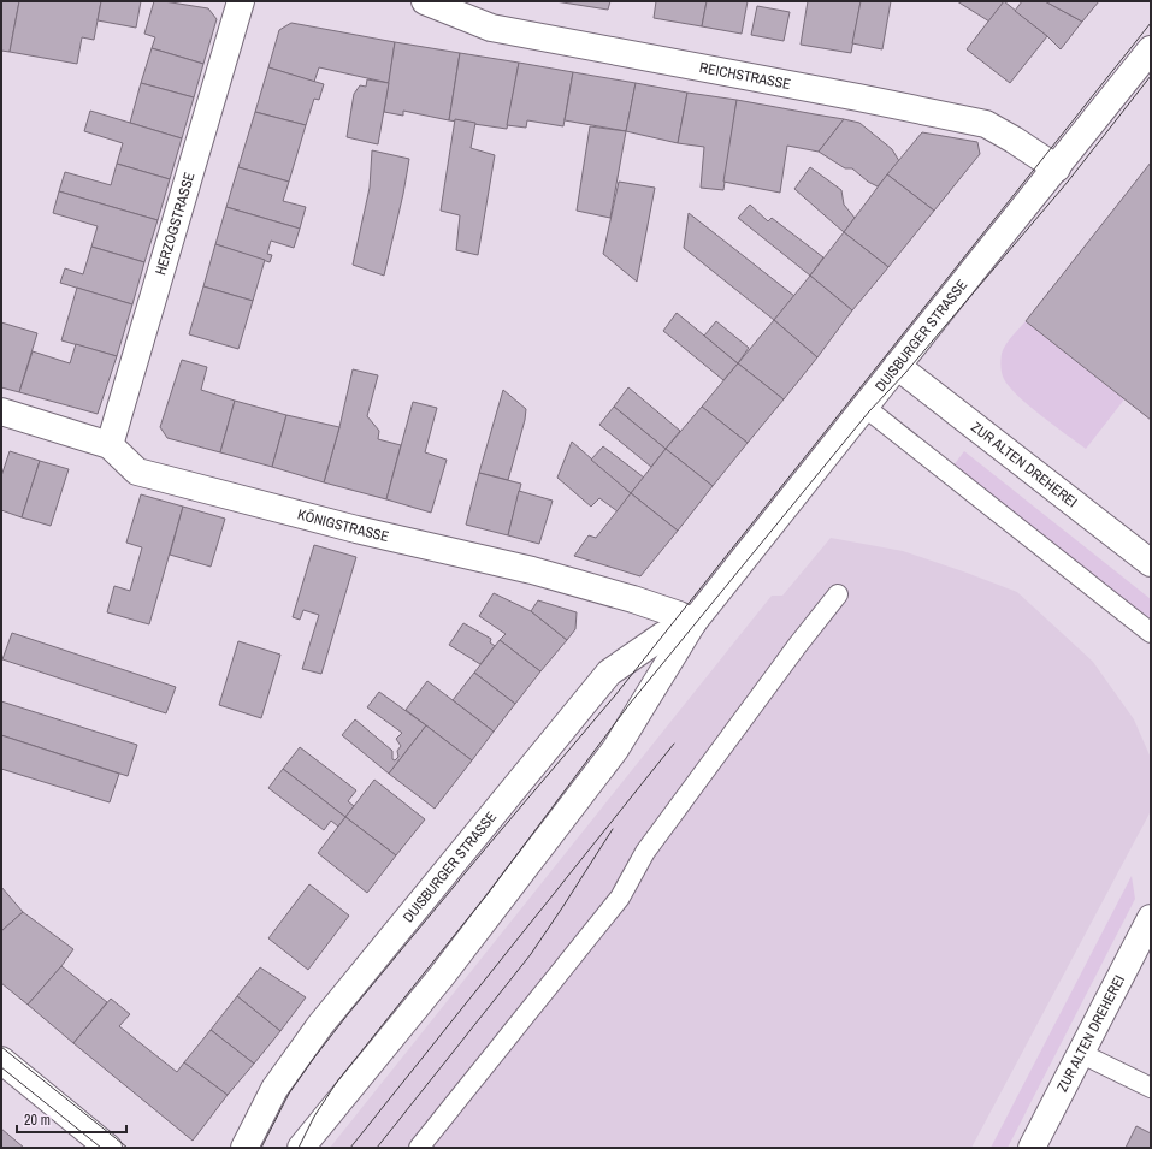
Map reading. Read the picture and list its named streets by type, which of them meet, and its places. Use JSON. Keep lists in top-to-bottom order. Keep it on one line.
{"streets":{"street":["REICHSTRASSE","HERZOGSTRASSE","DUISBURGER STRASSE","ZUR ALTEN DREHEREI","KÖNIGSTRASSE"]},"crossings":[["REICHSTRASSE","DUISBURGER STRASSE"],["HERZOGSTRASSE","KÖNIGSTRASSE"],["DUISBURGER STRASSE","ZUR ALTEN DREHEREI"],["DUISBURGER STRASSE","KÖNIGSTRASSE"]],"scale_bar":"20 m"}
